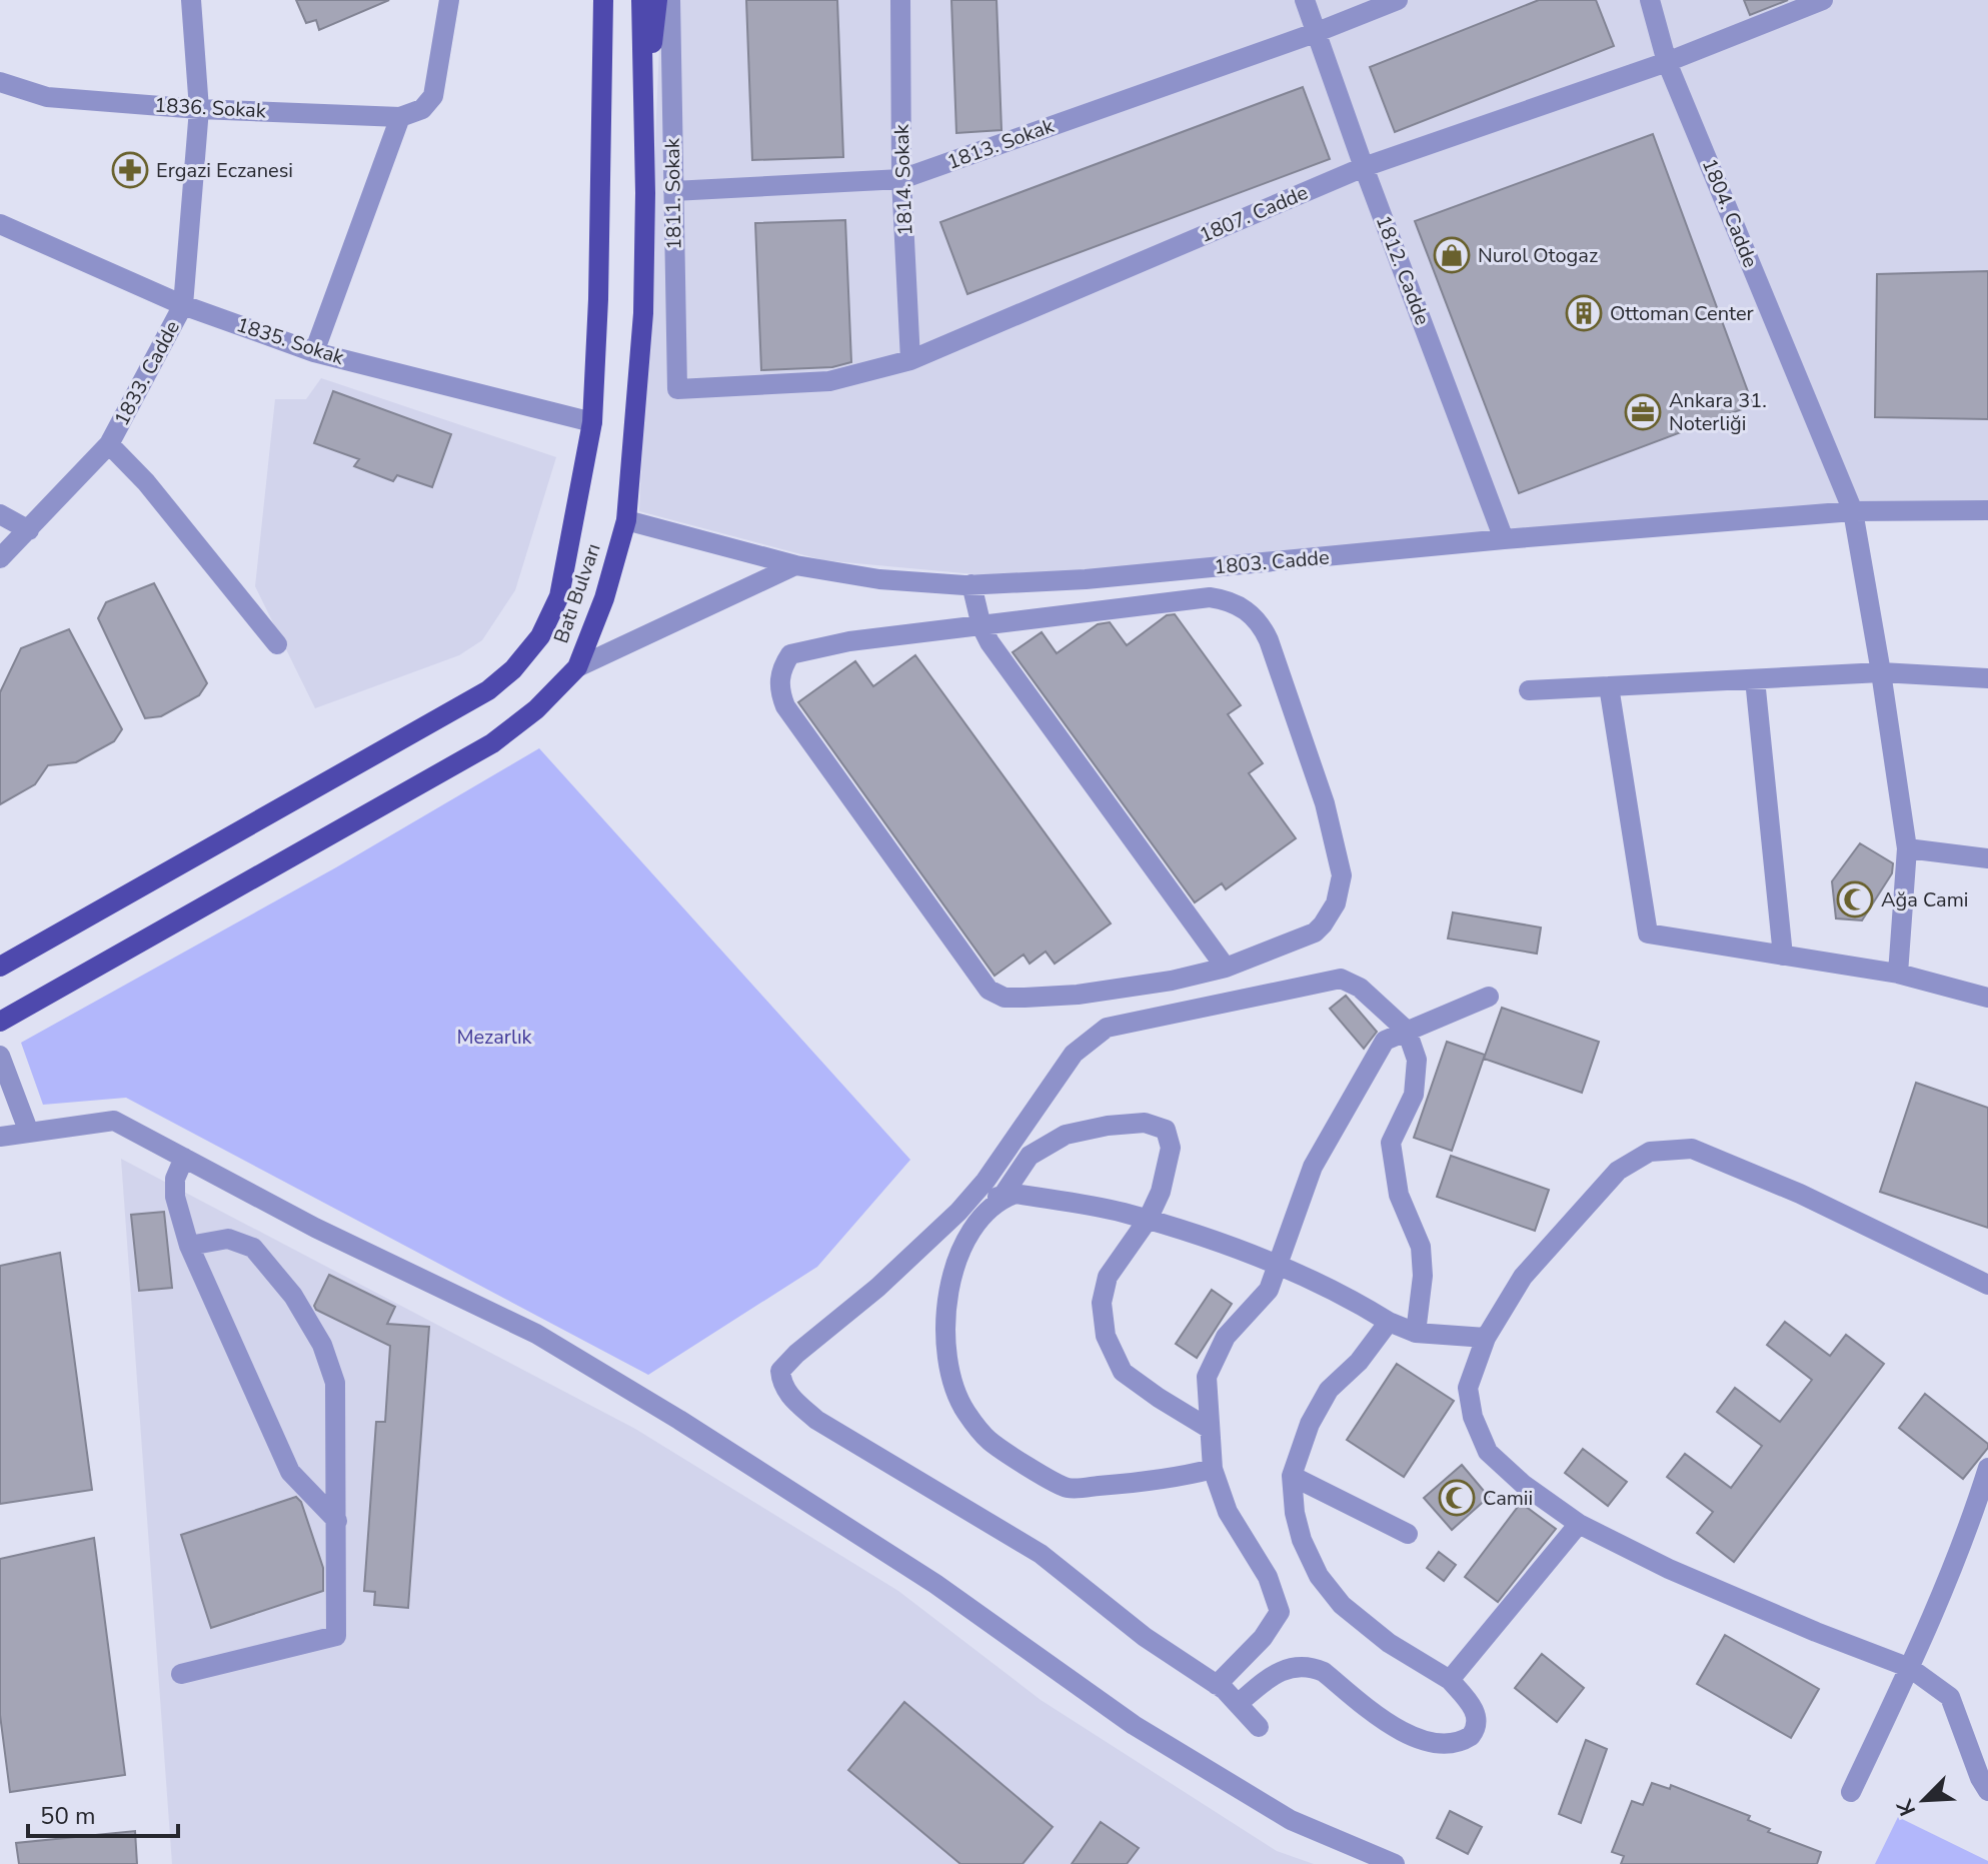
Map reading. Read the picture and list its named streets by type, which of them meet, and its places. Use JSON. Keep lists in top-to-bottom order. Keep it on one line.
{"streets":{"main road":["Batı Bulvarı"],"street":["1836. Sokak","1813. Sokak","1814. Sokak","1811. Sokak","1804. Cadde","1807. Cadde","1812. Cadde","1835. Sokak","1833. Cadde","1803. Cadde"]},"crossings":[["1836. Sokak","1833. Cadde"],["1813. Sokak","1814. Sokak"],["1813. Sokak","1811. Sokak"],["1813. Sokak","1812. Cadde"],["1814. Sokak","1807. Cadde"],["1811. Sokak","1807. Cadde"],["1804. Cadde","1807. Cadde"],["1804. Cadde","1803. Cadde"],["1807. Cadde","1812. Cadde"],["1812. Cadde","1803. Cadde"],["1835. Sokak","1833. Cadde"],["1835. Sokak","Batı Bulvarı"],["1803. Cadde","Batı Bulvarı"]],"parks":["Mezarlık"],"places":{"pharmacy":["Ergazi Eczanesi"],"shop":["Nurol Otogaz"],"building":["Ottoman Center"],"office":["Ankara 31. Noterliği"],"mosque":["Ağa Cami","Camii"]},"scale_bar":"50 m","north":"bottom left"}
